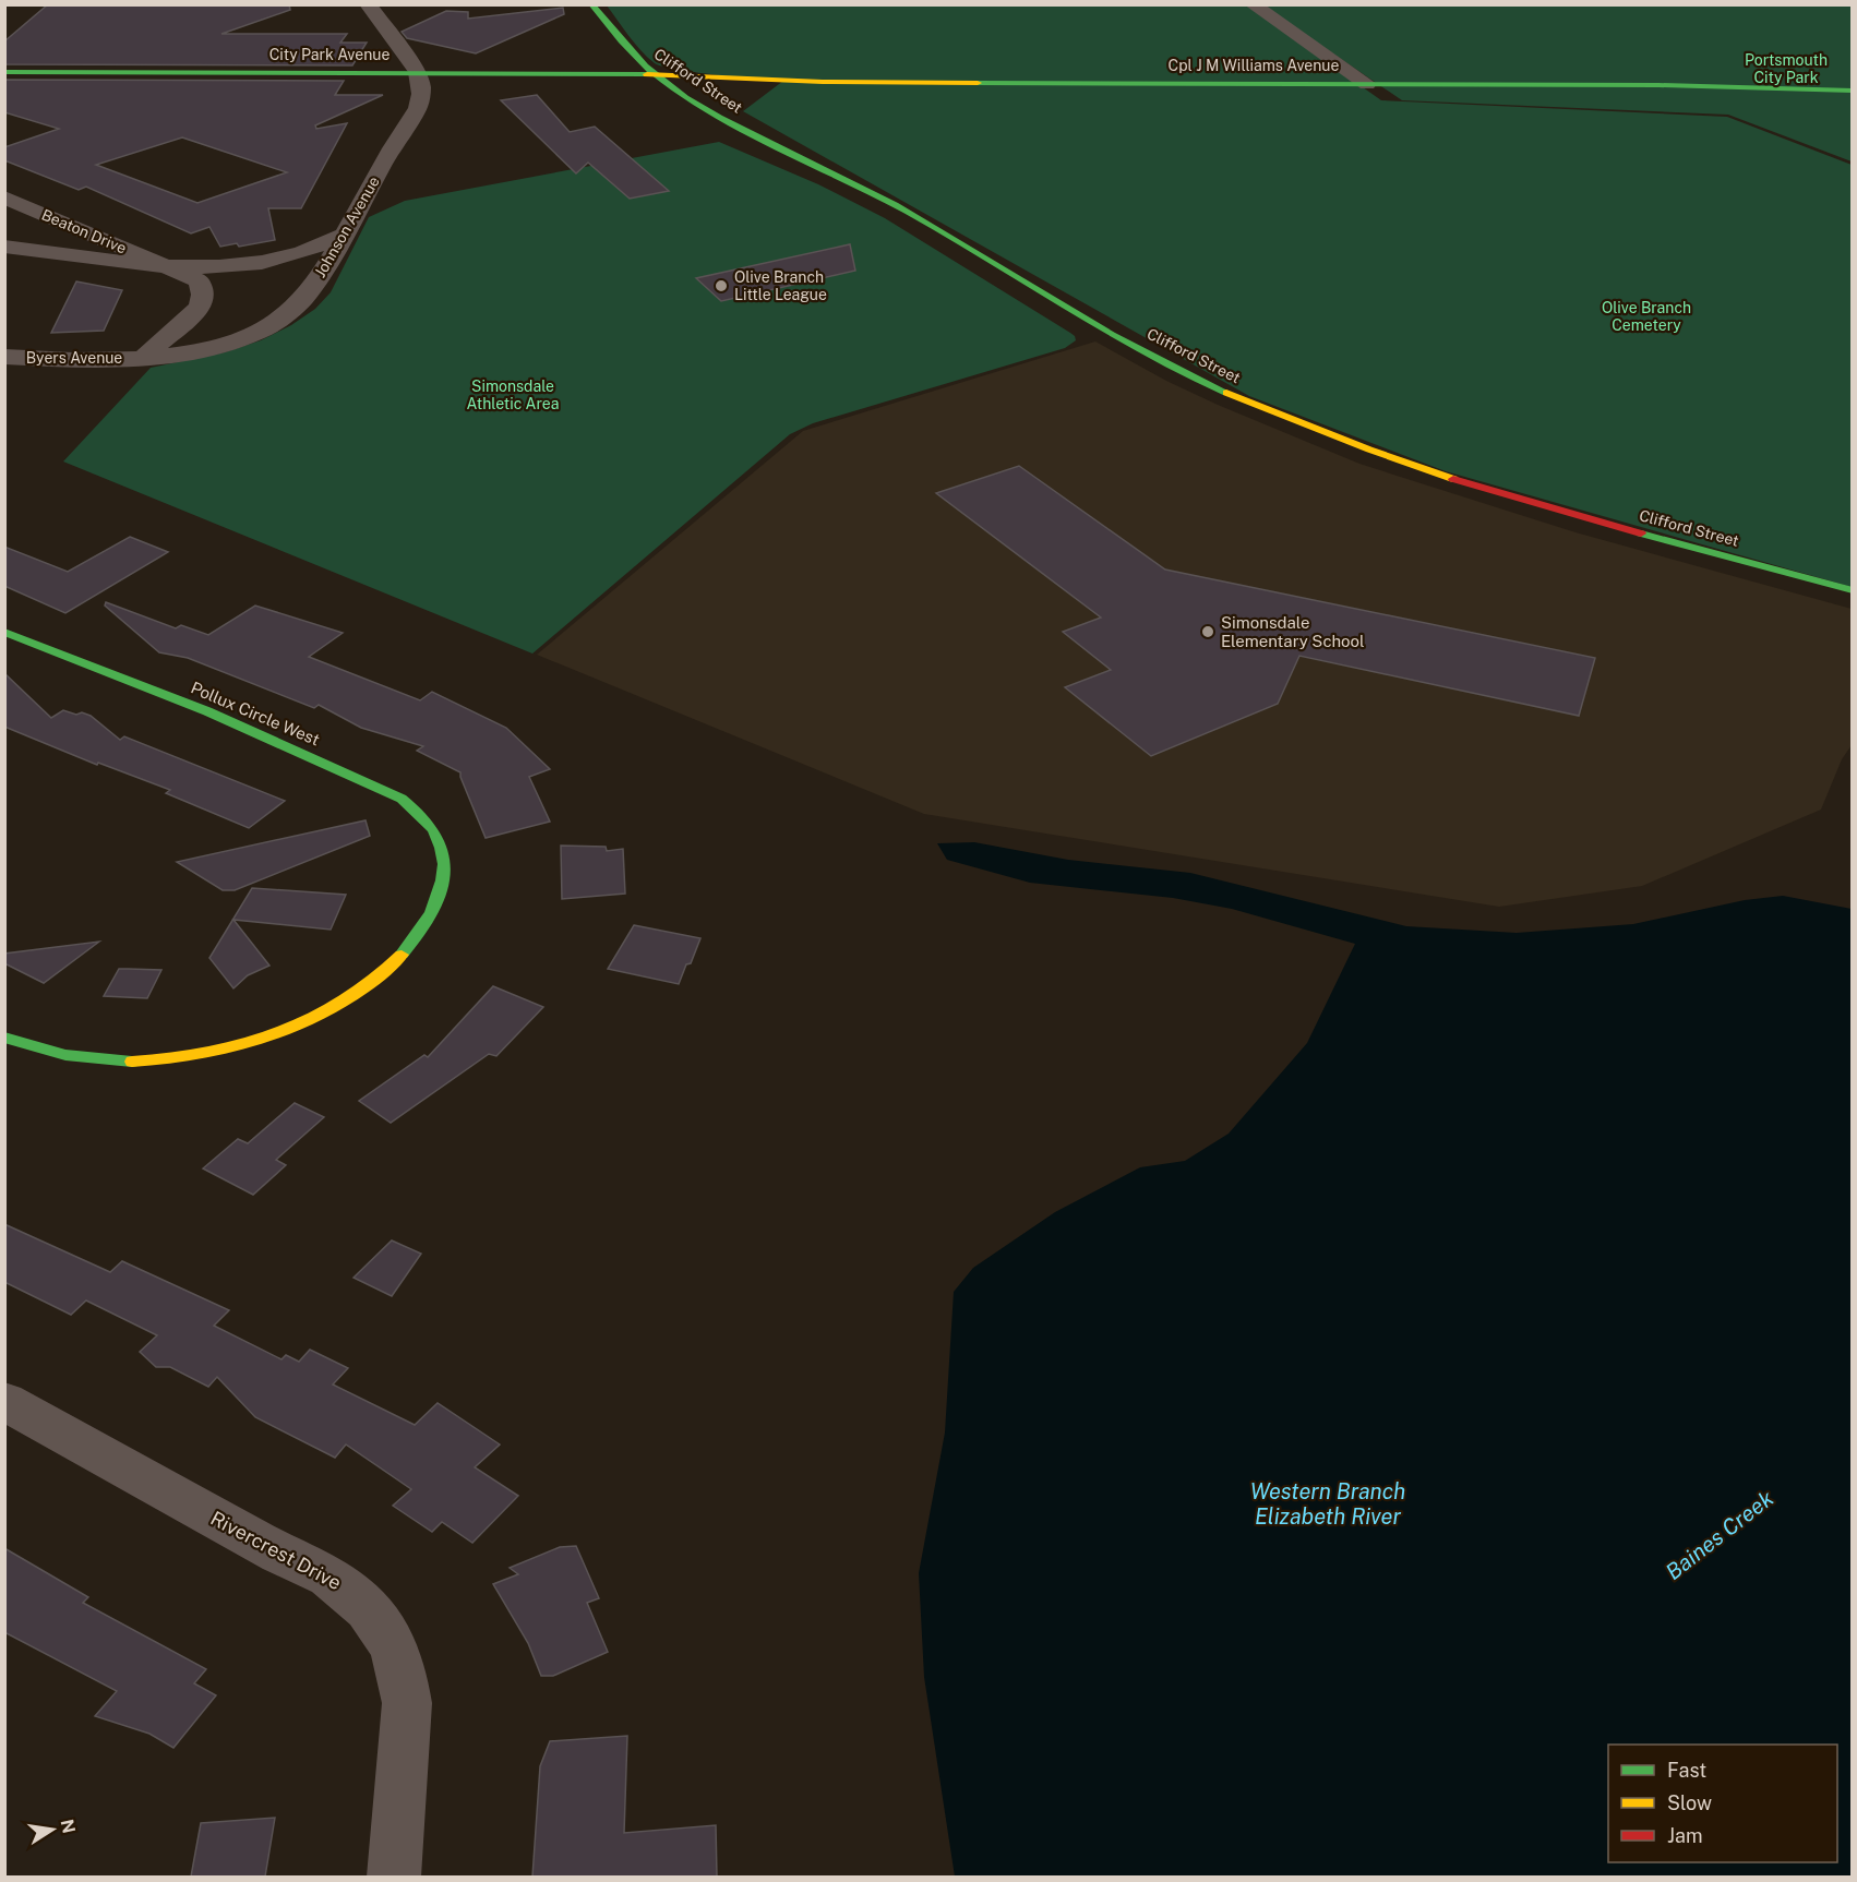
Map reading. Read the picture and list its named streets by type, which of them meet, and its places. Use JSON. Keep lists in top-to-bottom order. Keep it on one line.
{"streets":{"street":["City Park Avenue","Cpl J M Williams Avenue","Clifford Street","Johnson Avenue","Beaton Drive","Byers Avenue","Pollux Circle West","Rivercrest Drive"]},"crossings":[["City Park Avenue","Cpl J M Williams Avenue"],["City Park Avenue","Clifford Street"],["City Park Avenue","Johnson Avenue"],["Cpl J M Williams Avenue","Clifford Street"],["Johnson Avenue","Beaton Drive"],["Johnson Avenue","Byers Avenue"],["Beaton Drive","Byers Avenue"]],"water":["Western Branch Elizabeth River","Baines Creek"],"parks":["Portsmouth City Park","Olive Branch Cemetery","Simonsdale Athletic Area"],"places":["Olive Branch Little League","Simonsdale Elementary School"],"legend":["Fast","Slow","Jam"],"north":"right"}
